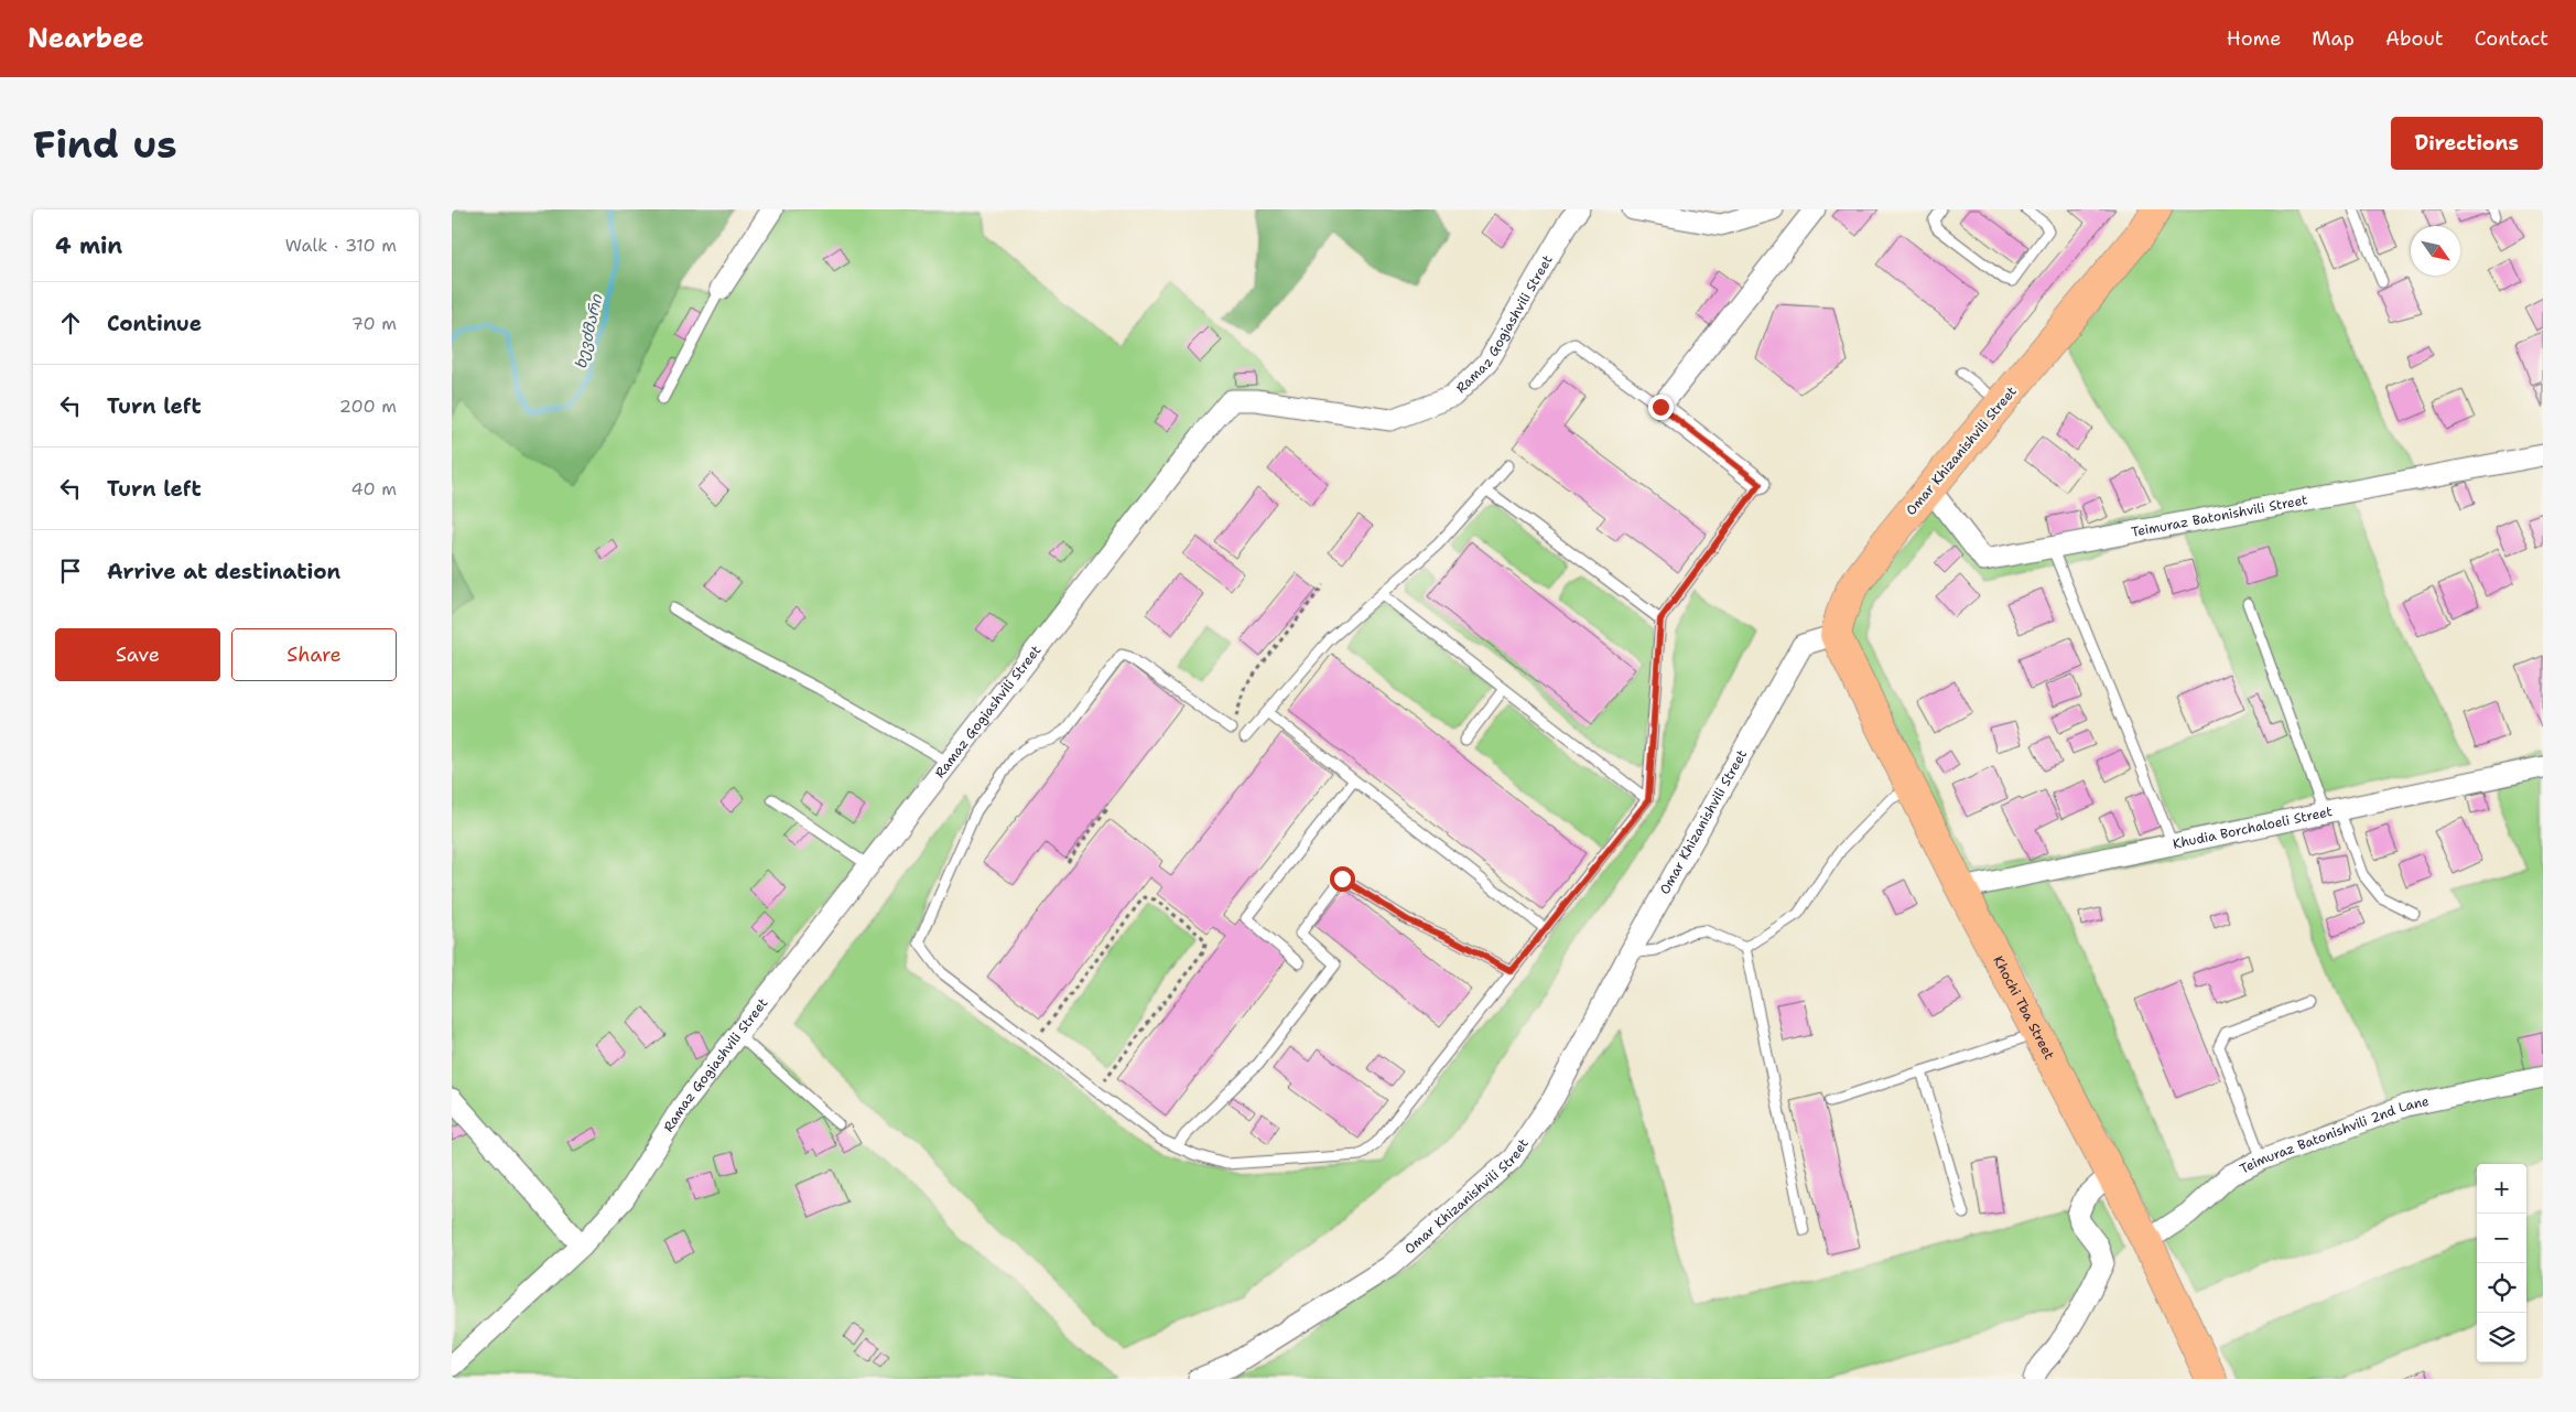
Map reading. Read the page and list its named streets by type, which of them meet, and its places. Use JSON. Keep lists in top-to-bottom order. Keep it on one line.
{"streets":{"main road":["Omar Khizanishvili Street","Khochi Tba Street"],"street":["Ramaz Gogiashvili Street","Teimuraz Batonishvili Street","Khudia Borchaloeli Street","Teimuraz Batonishvili 2nd Lane"]},"crossings":[["Omar Khizanishvili Street","Teimuraz Batonishvili Street"],["Omar Khizanishvili Street","Khochi Tba Street"],["Khudia Borchaloeli Street","Khochi Tba Street"],["Khochi Tba Street","Teimuraz Batonishvili 2nd Lane"]],"water":["ხევძმარი"],"north":"bottom right","page":{"header":"Nearbee","nav":["Home","Map","About","Contact"],"buttons":["Directions",["Save","Share"]],"title":"Find us","heading":["4 min","Walk · 310 m"],"list":[["Continue","70 m"],["Turn left","200 m"],["Turn left","40 m"],"Arrive at destination"],"map_buttons":["+","−"]}}
